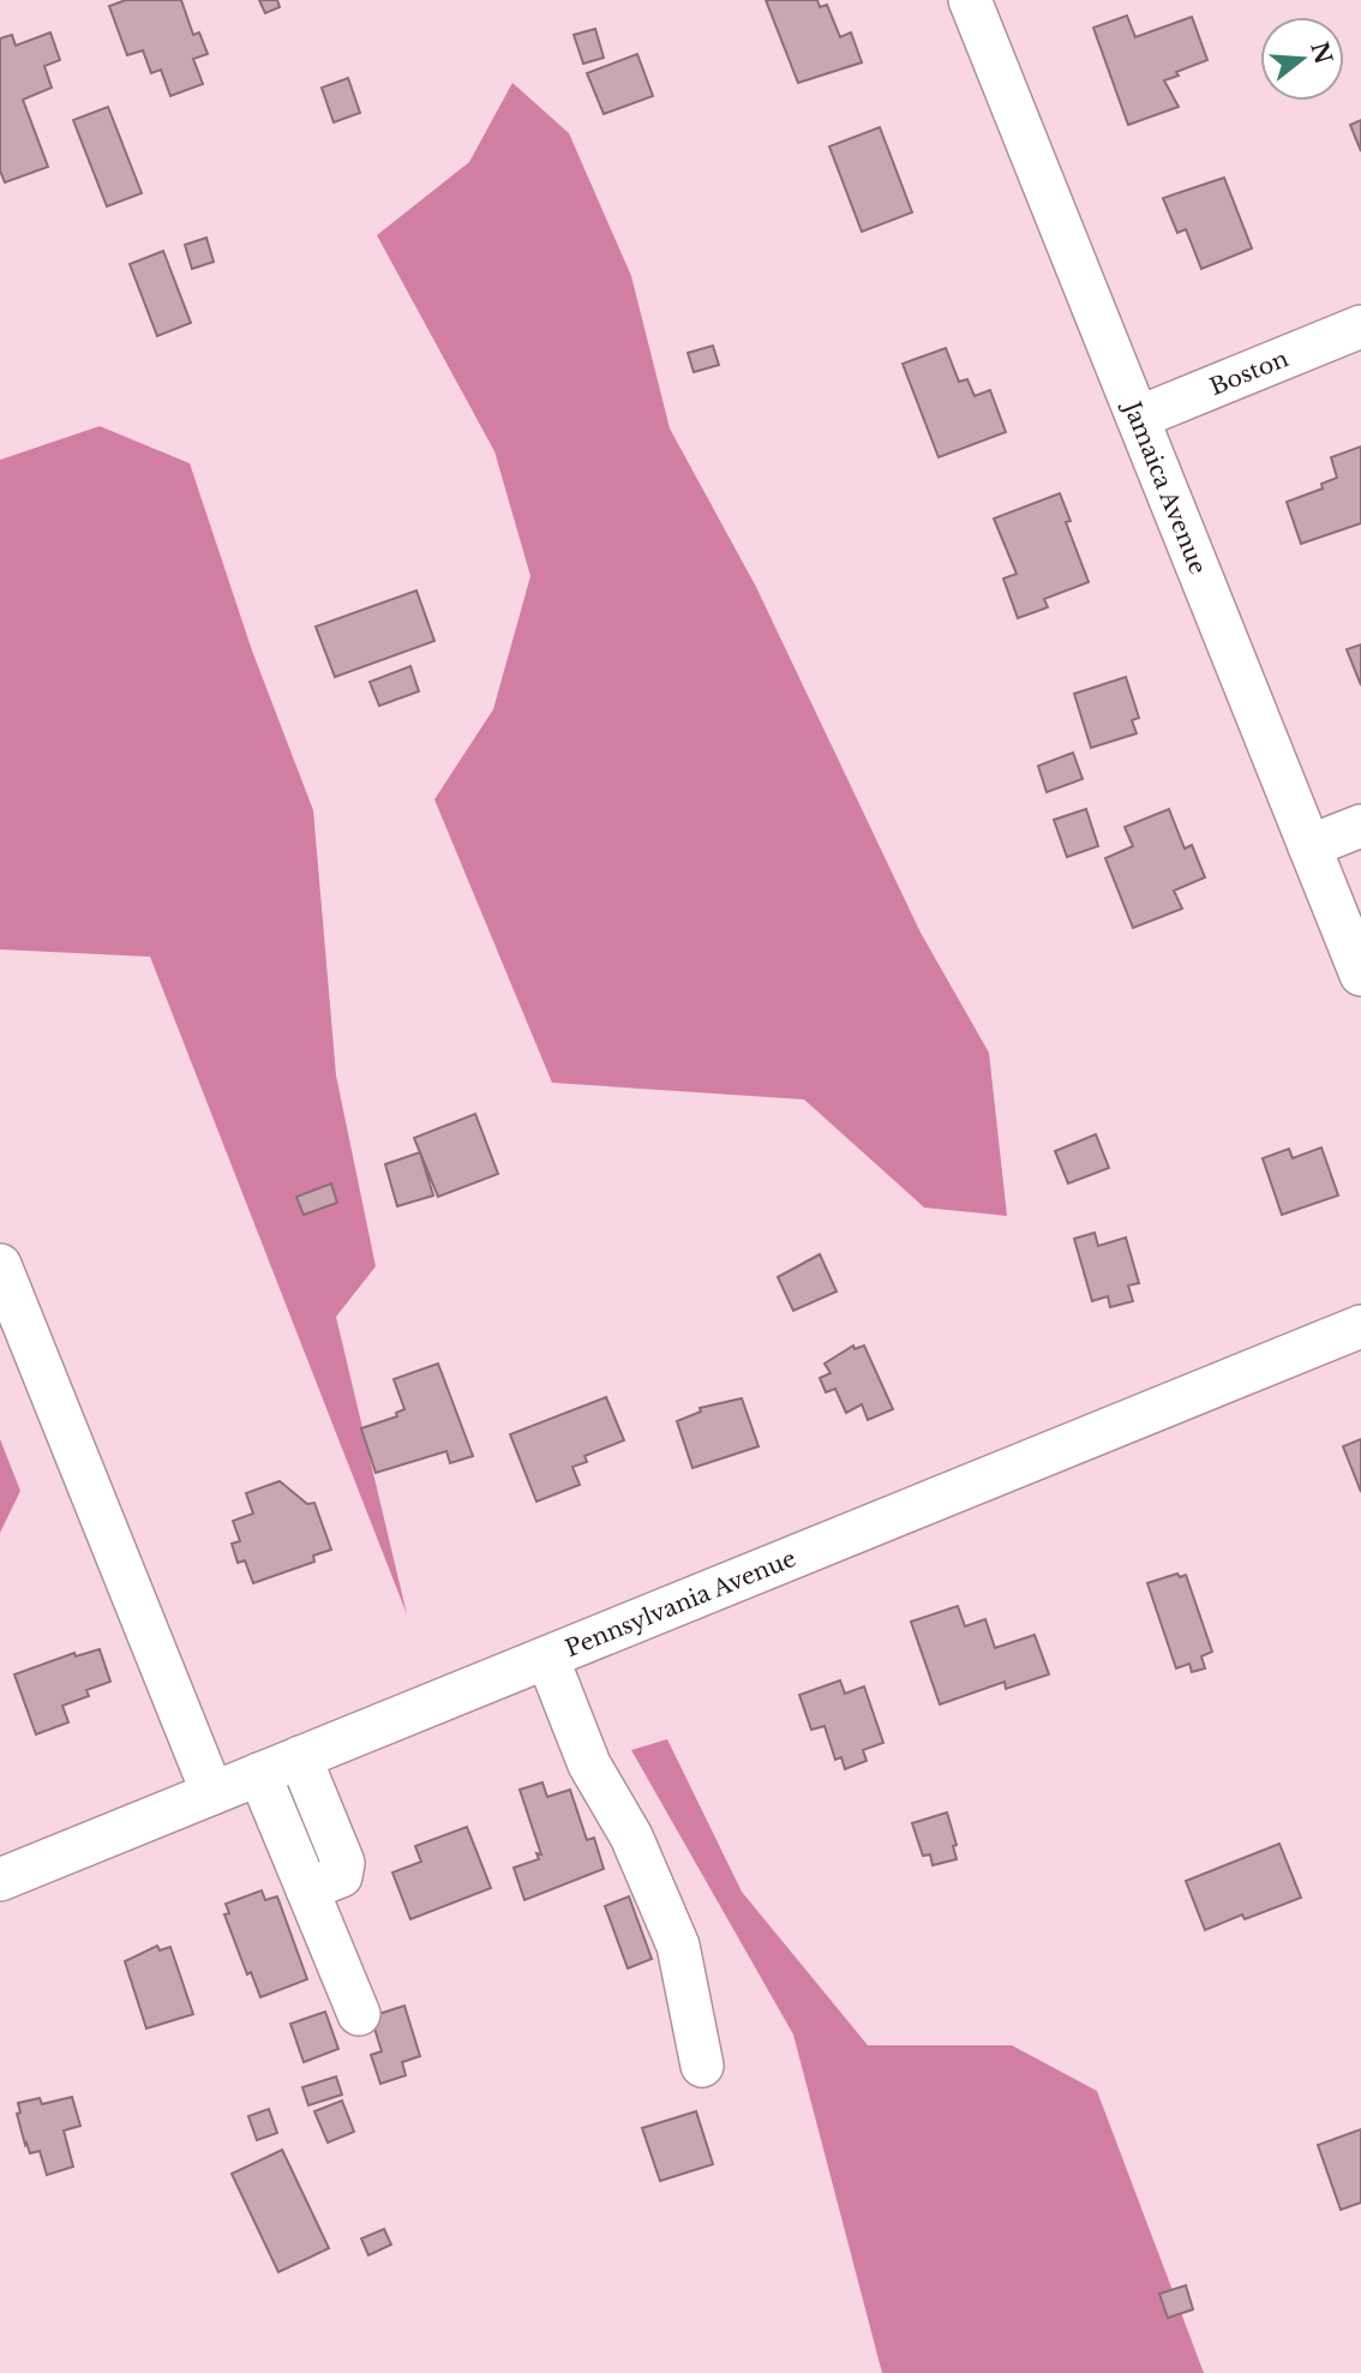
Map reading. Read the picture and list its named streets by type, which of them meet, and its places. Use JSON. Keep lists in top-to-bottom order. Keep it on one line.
{"streets":{"street":["Boston","Jamaica Avenue","Pennsylvania Avenue"]},"crossings":[["Boston","Jamaica Avenue"]],"north":"right"}
